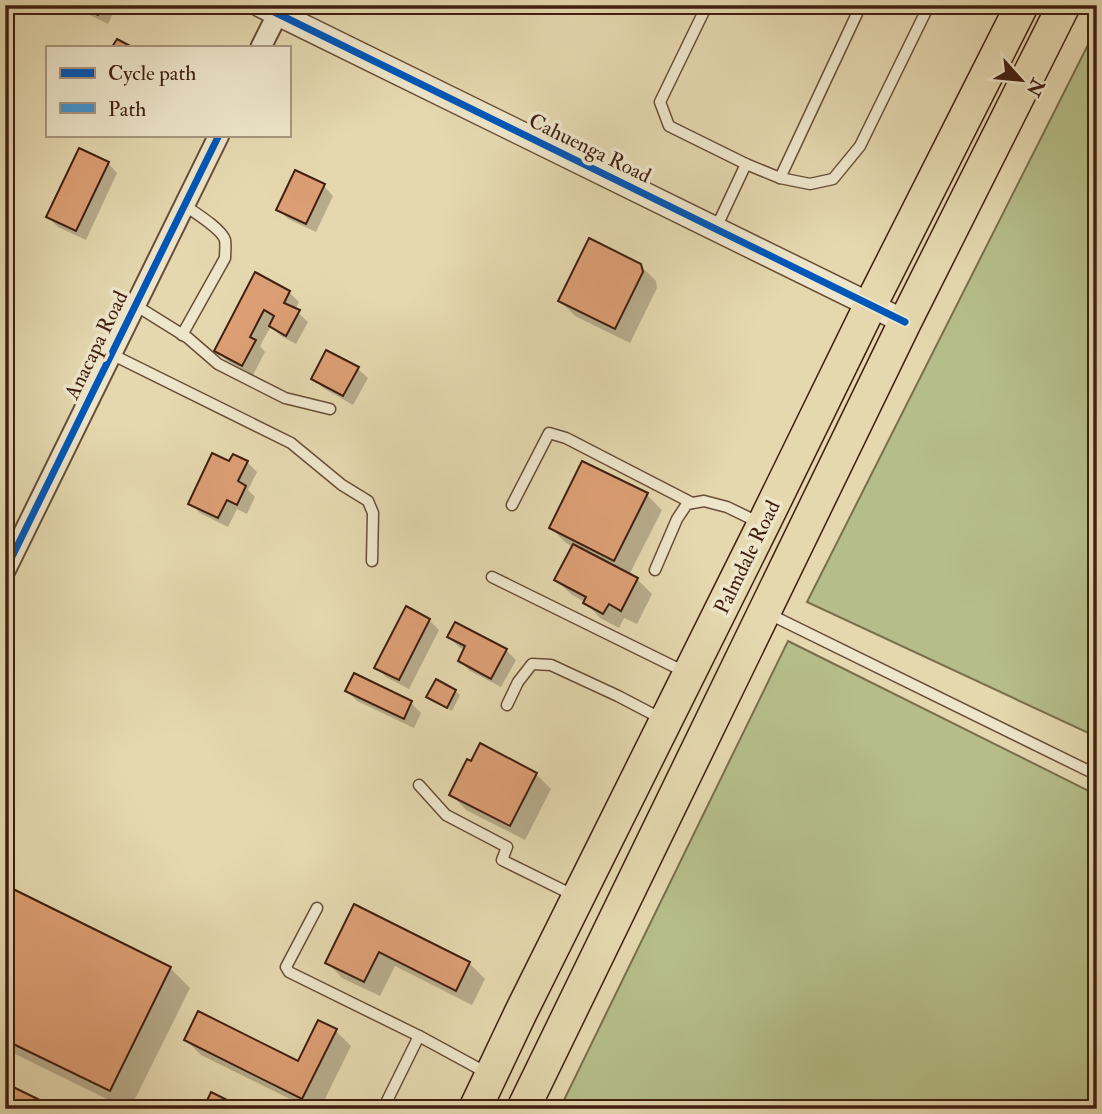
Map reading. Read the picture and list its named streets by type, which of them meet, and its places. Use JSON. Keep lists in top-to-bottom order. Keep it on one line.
{"streets":{"highway":["Palmdale Road"],"street":["Cahuenga Road","Anacapa Road"]},"crossings":[["Cahuenga Road","Palmdale Road"]],"legend":["Cycle path","Path"],"north":"bottom right"}
